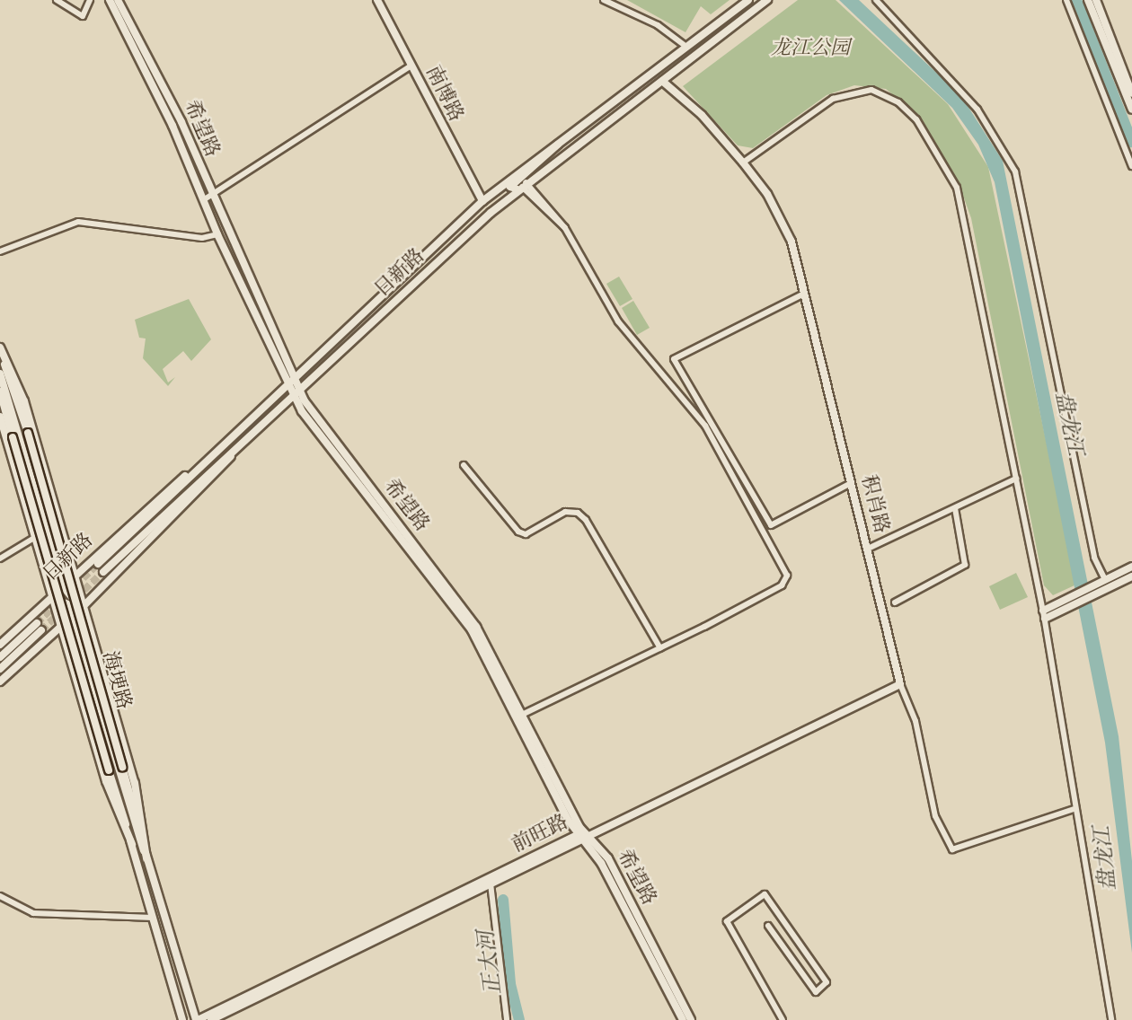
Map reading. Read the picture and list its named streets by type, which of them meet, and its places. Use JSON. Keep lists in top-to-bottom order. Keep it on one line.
{"streets":{"main road":["南博路","希望路","日新路","积肖路","海埂路","前旺路"]},"crossings":[["南博路","日新路"],["希望路","日新路"],["希望路","前旺路"],["日新路","积肖路"],["积肖路","前旺路"],["海埂路","前旺路"]],"water":["盘龙江","正大河"],"parks":["龙江公园"]}
